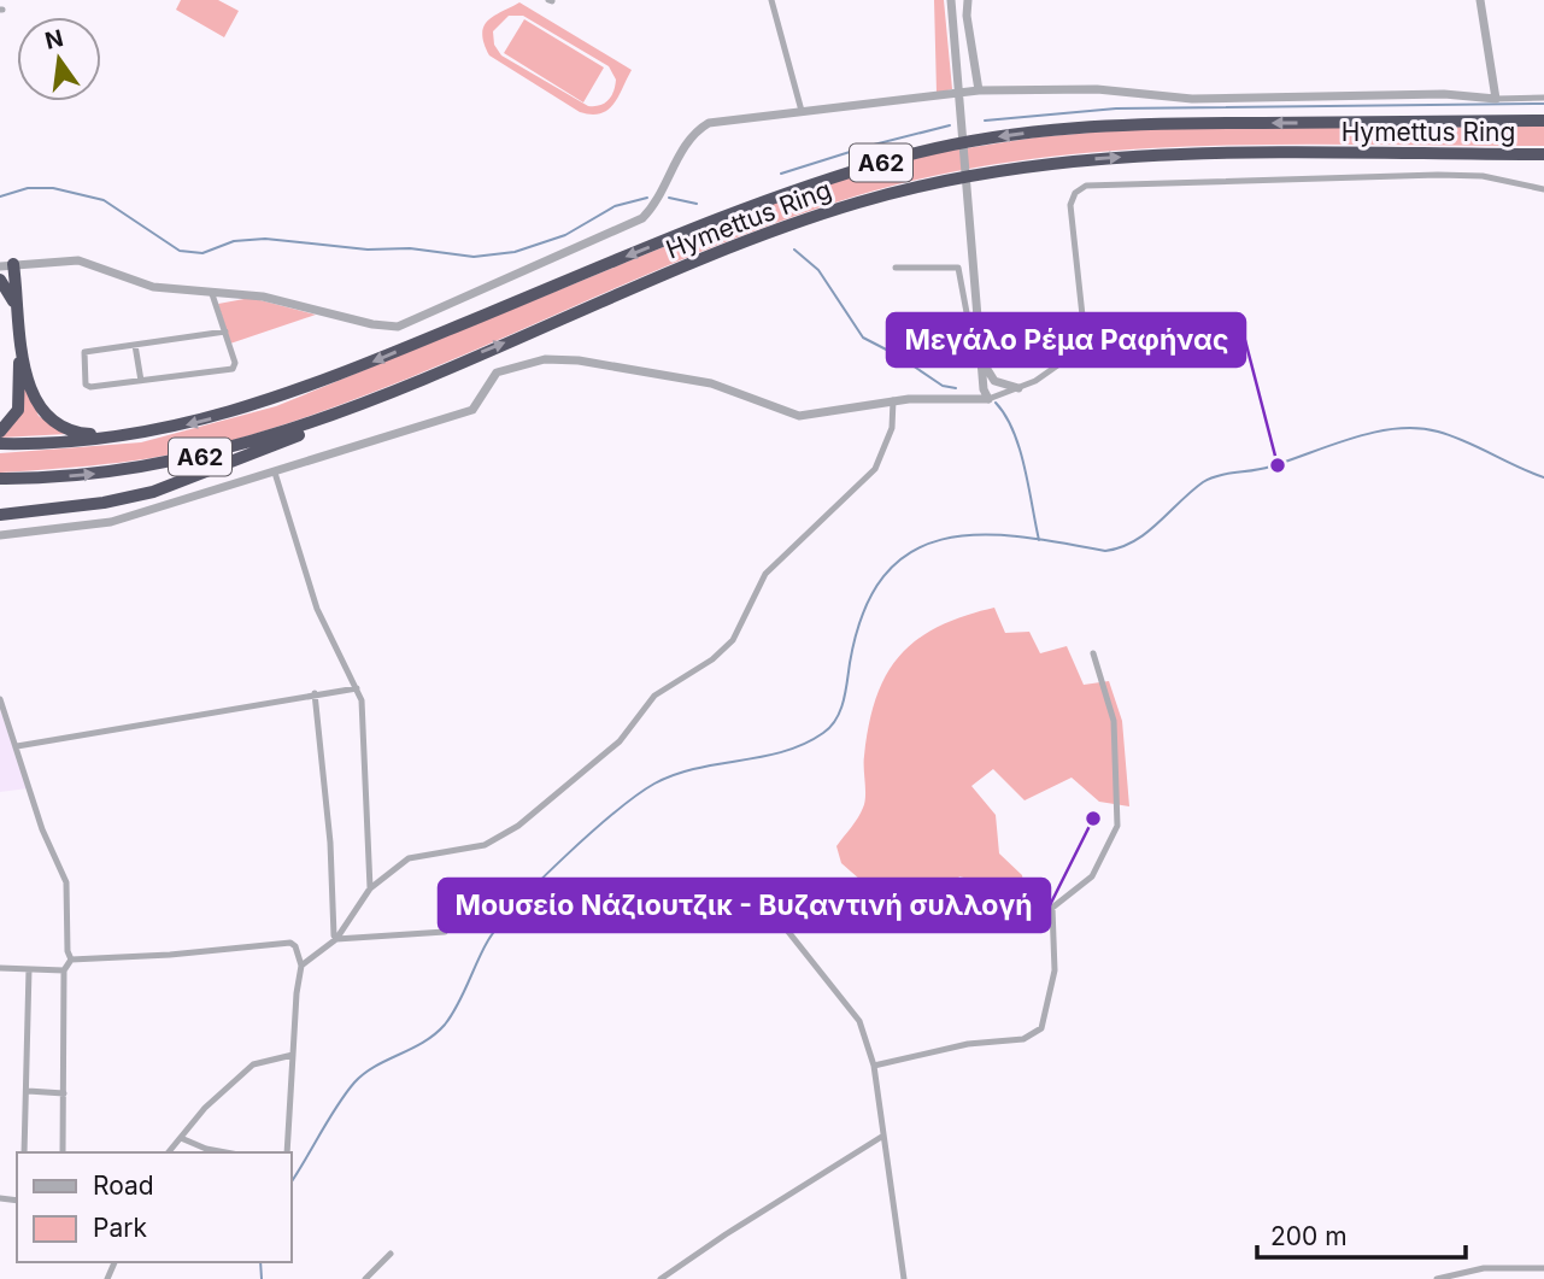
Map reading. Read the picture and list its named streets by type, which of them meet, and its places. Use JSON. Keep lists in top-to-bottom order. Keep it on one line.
{"streets":{"highway":["Hymettus Ring","Α62"]},"places":["Μεγάλο Ρέμα Ραφήνας","Μουσείο Νάζιουτζικ - Βυζαντινή συλλογή"],"legend":["Road","Park"],"scale_bar":"200 m","north":"top"}
